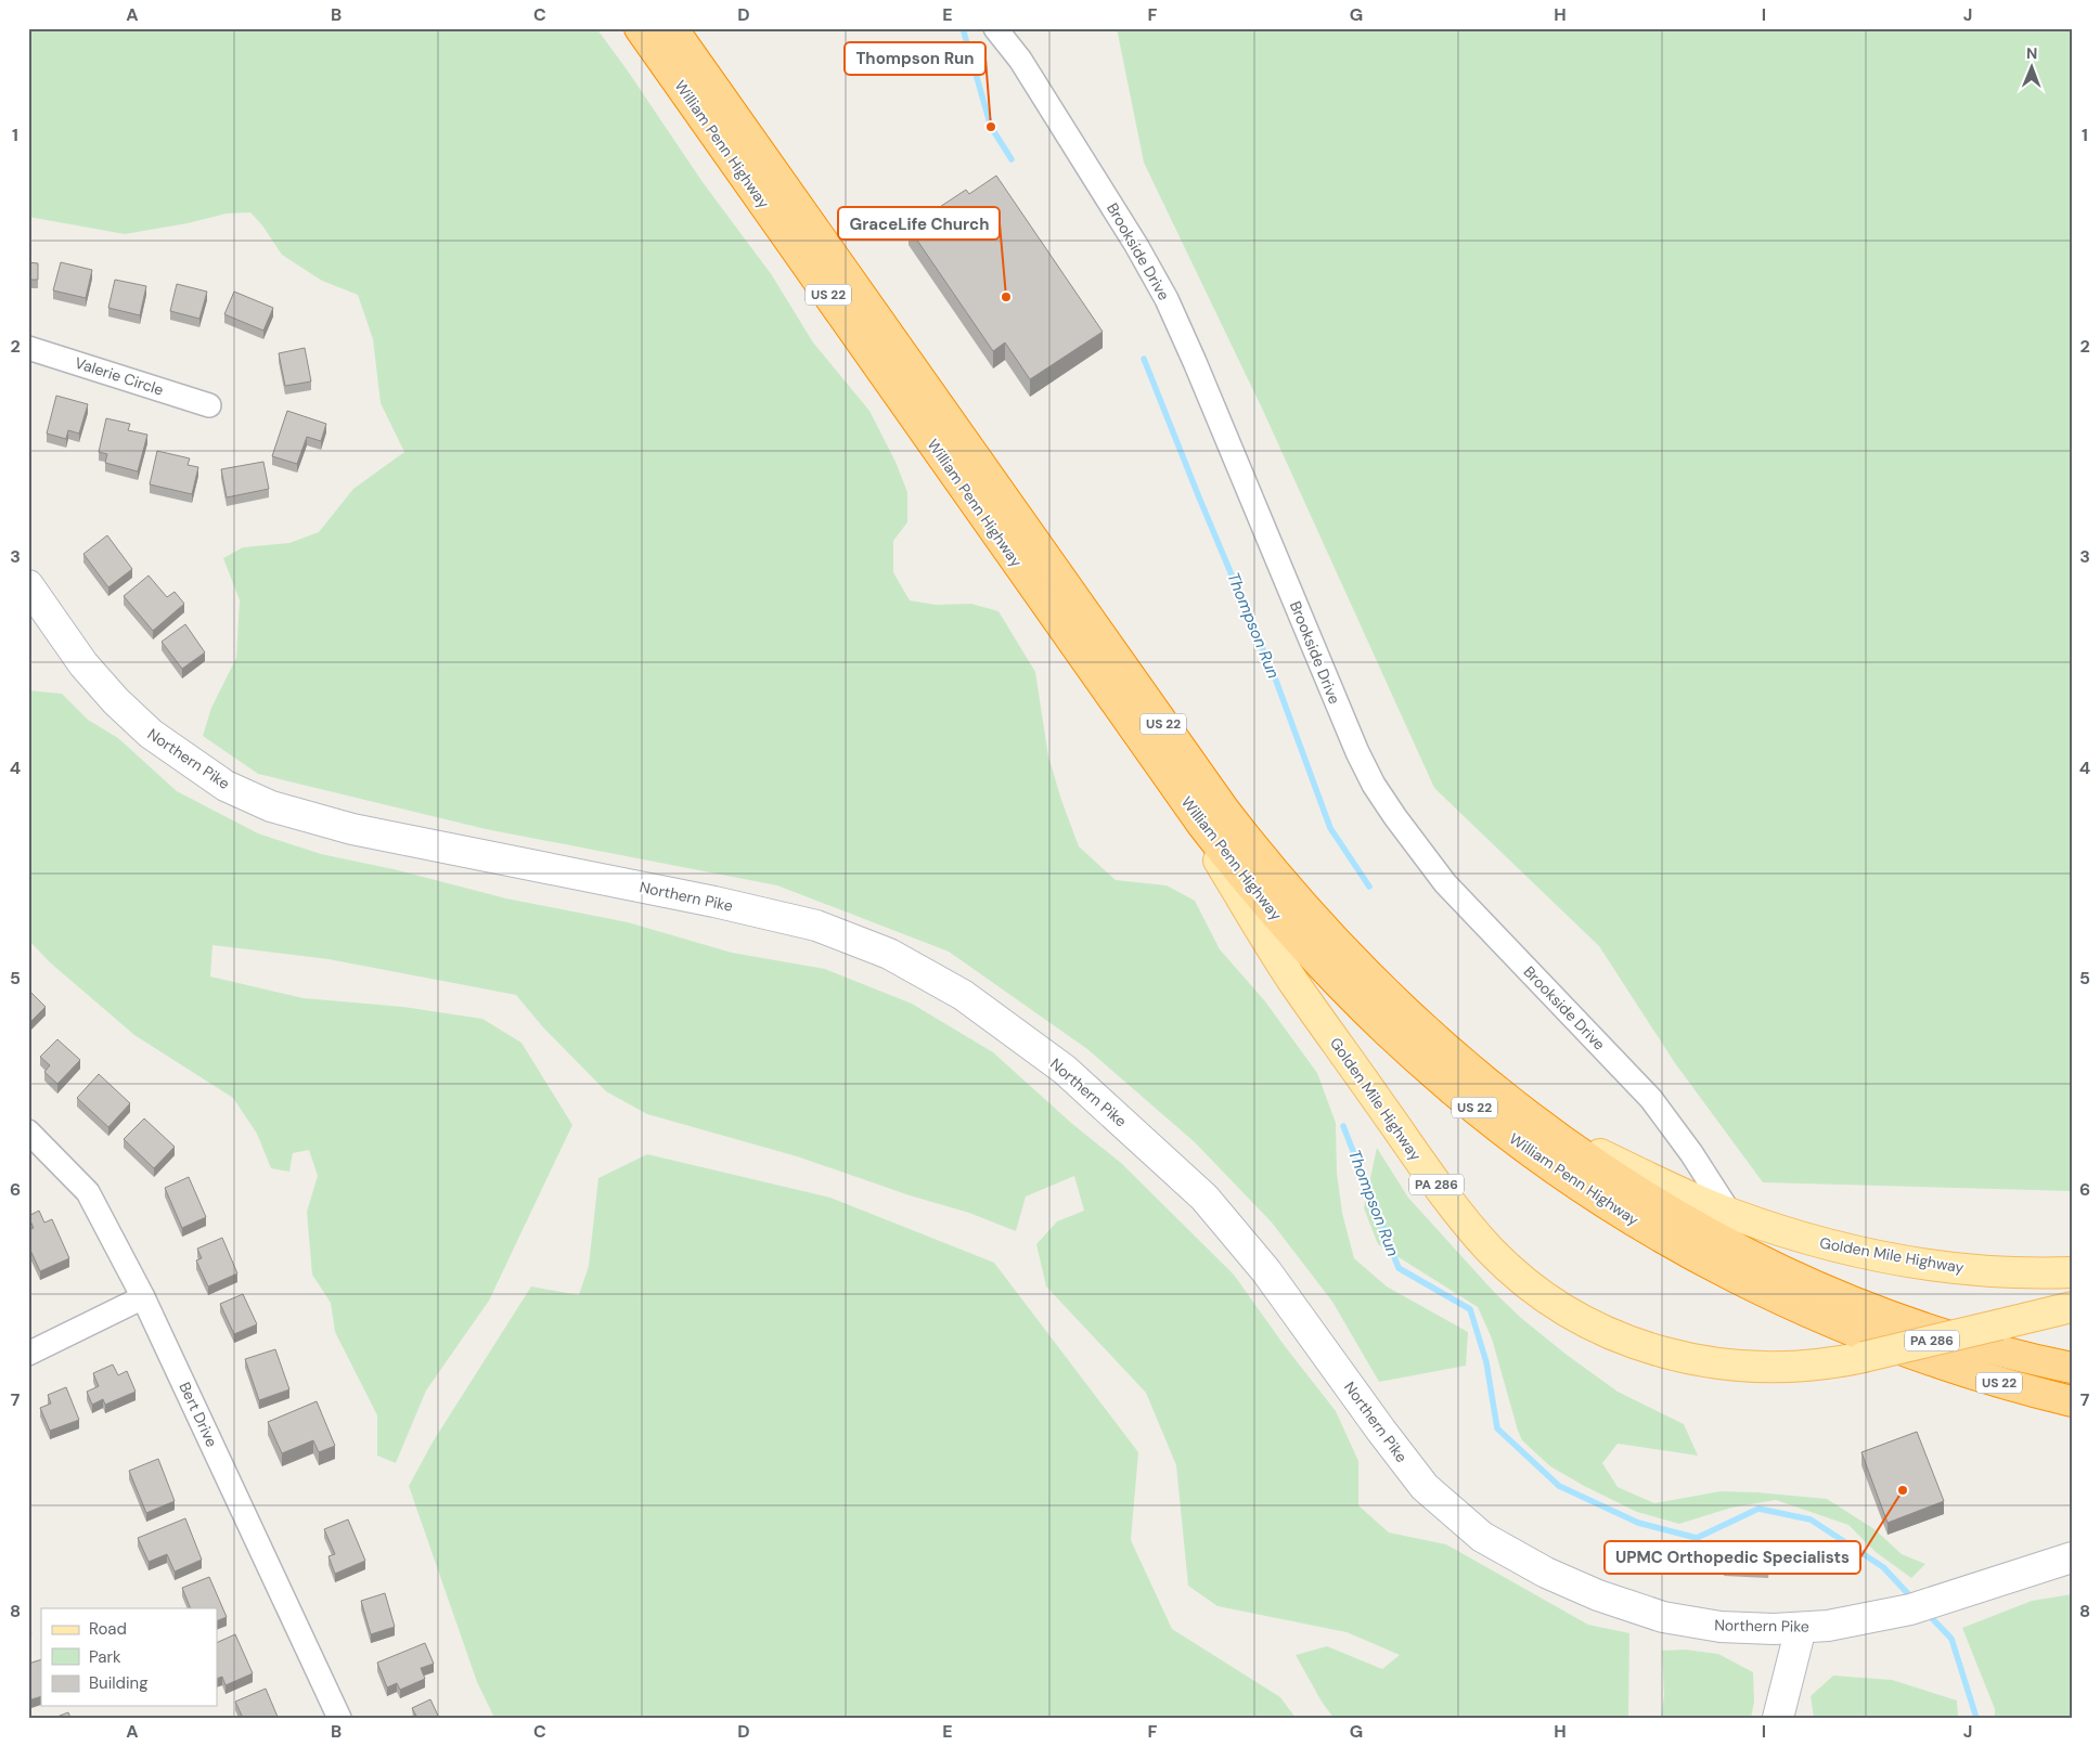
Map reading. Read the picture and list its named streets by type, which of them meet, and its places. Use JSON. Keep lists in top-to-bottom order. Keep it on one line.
{"streets":{"highway":["William Penn Highway","US 22"],"main road":["Northern Pike","Golden Mile Highway","PA 286"],"street":["Brookside Drive","Valerie Circle","Bert Drive"]},"crossings":[["William Penn Highway","Golden Mile Highway"],["Brookside Drive","Golden Mile Highway"]],"water":["Thompson Run"],"places":["Thompson Run","GraceLife Church","UPMC Orthopedic Specialists"],"legend":["Road","Park","Building"],"north":"top","grid":{"columns":["A","B","C","D","E","F","G","H","I","J"],"rows":["1","2","3","4","5","6","7","8"]}}
